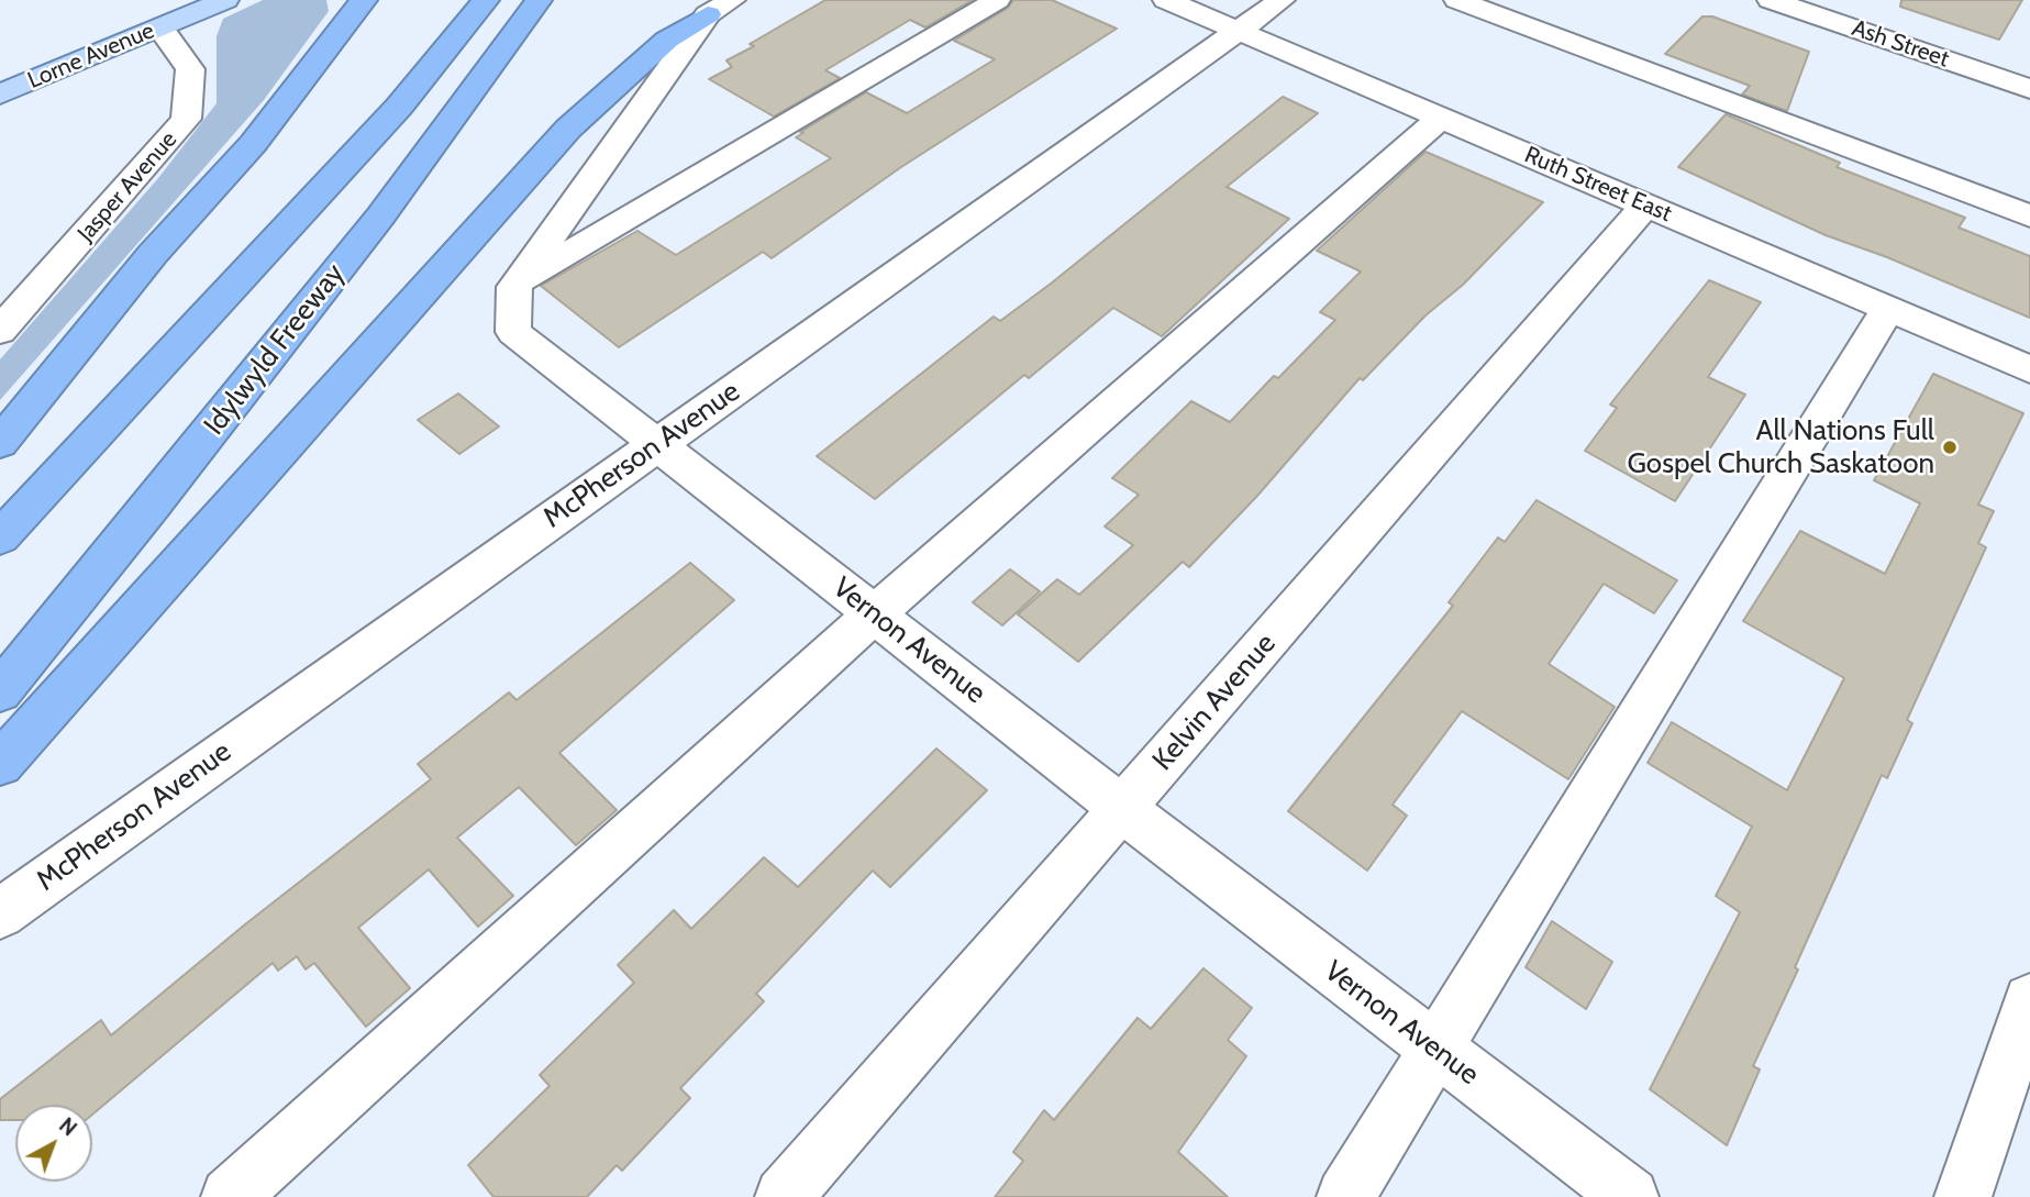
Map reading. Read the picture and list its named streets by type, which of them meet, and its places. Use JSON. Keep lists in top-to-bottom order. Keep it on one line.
{"streets":{"highway":["Idylwyld Freeway"],"main road":["Lorne Avenue"],"street":["Ash Street","Ruth Street East","Jasper Avenue","McPherson Avenue","Vernon Avenue","Kelvin Avenue"]},"crossings":[["Lorne Avenue","Jasper Avenue"],["Ruth Street East","McPherson Avenue"],["Ruth Street East","Kelvin Avenue"],["McPherson Avenue","Vernon Avenue"],["Vernon Avenue","Kelvin Avenue"]],"places":["All Nations Full Gospel Church Saskatoon"],"north":"top right"}
